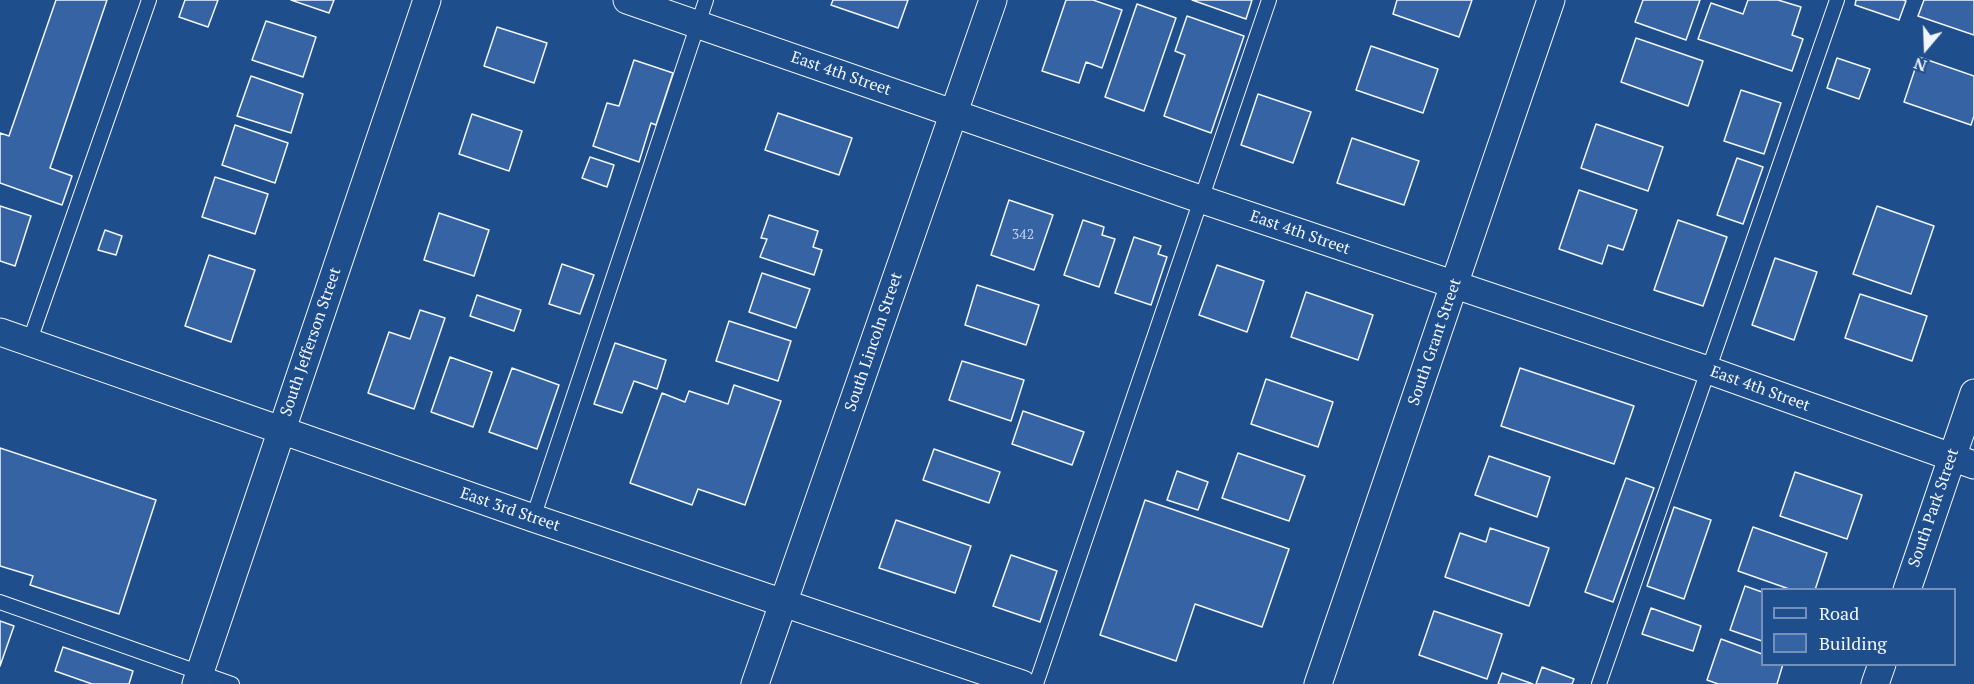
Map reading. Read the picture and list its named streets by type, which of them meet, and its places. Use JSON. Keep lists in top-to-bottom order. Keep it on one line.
{"streets":{"street":["East 4th Street","South Jefferson Street","South Lincoln Street","South Grant Street","South Park Street","East 3rd Street"]},"crossings":[["East 4th Street","South Lincoln Street"],["East 4th Street","South Grant Street"],["East 4th Street","South Park Street"],["South Jefferson Street","East 3rd Street"],["South Lincoln Street","East 3rd Street"]],"house_numbers":["342"],"legend":["Road","Building"],"north":"bottom"}
